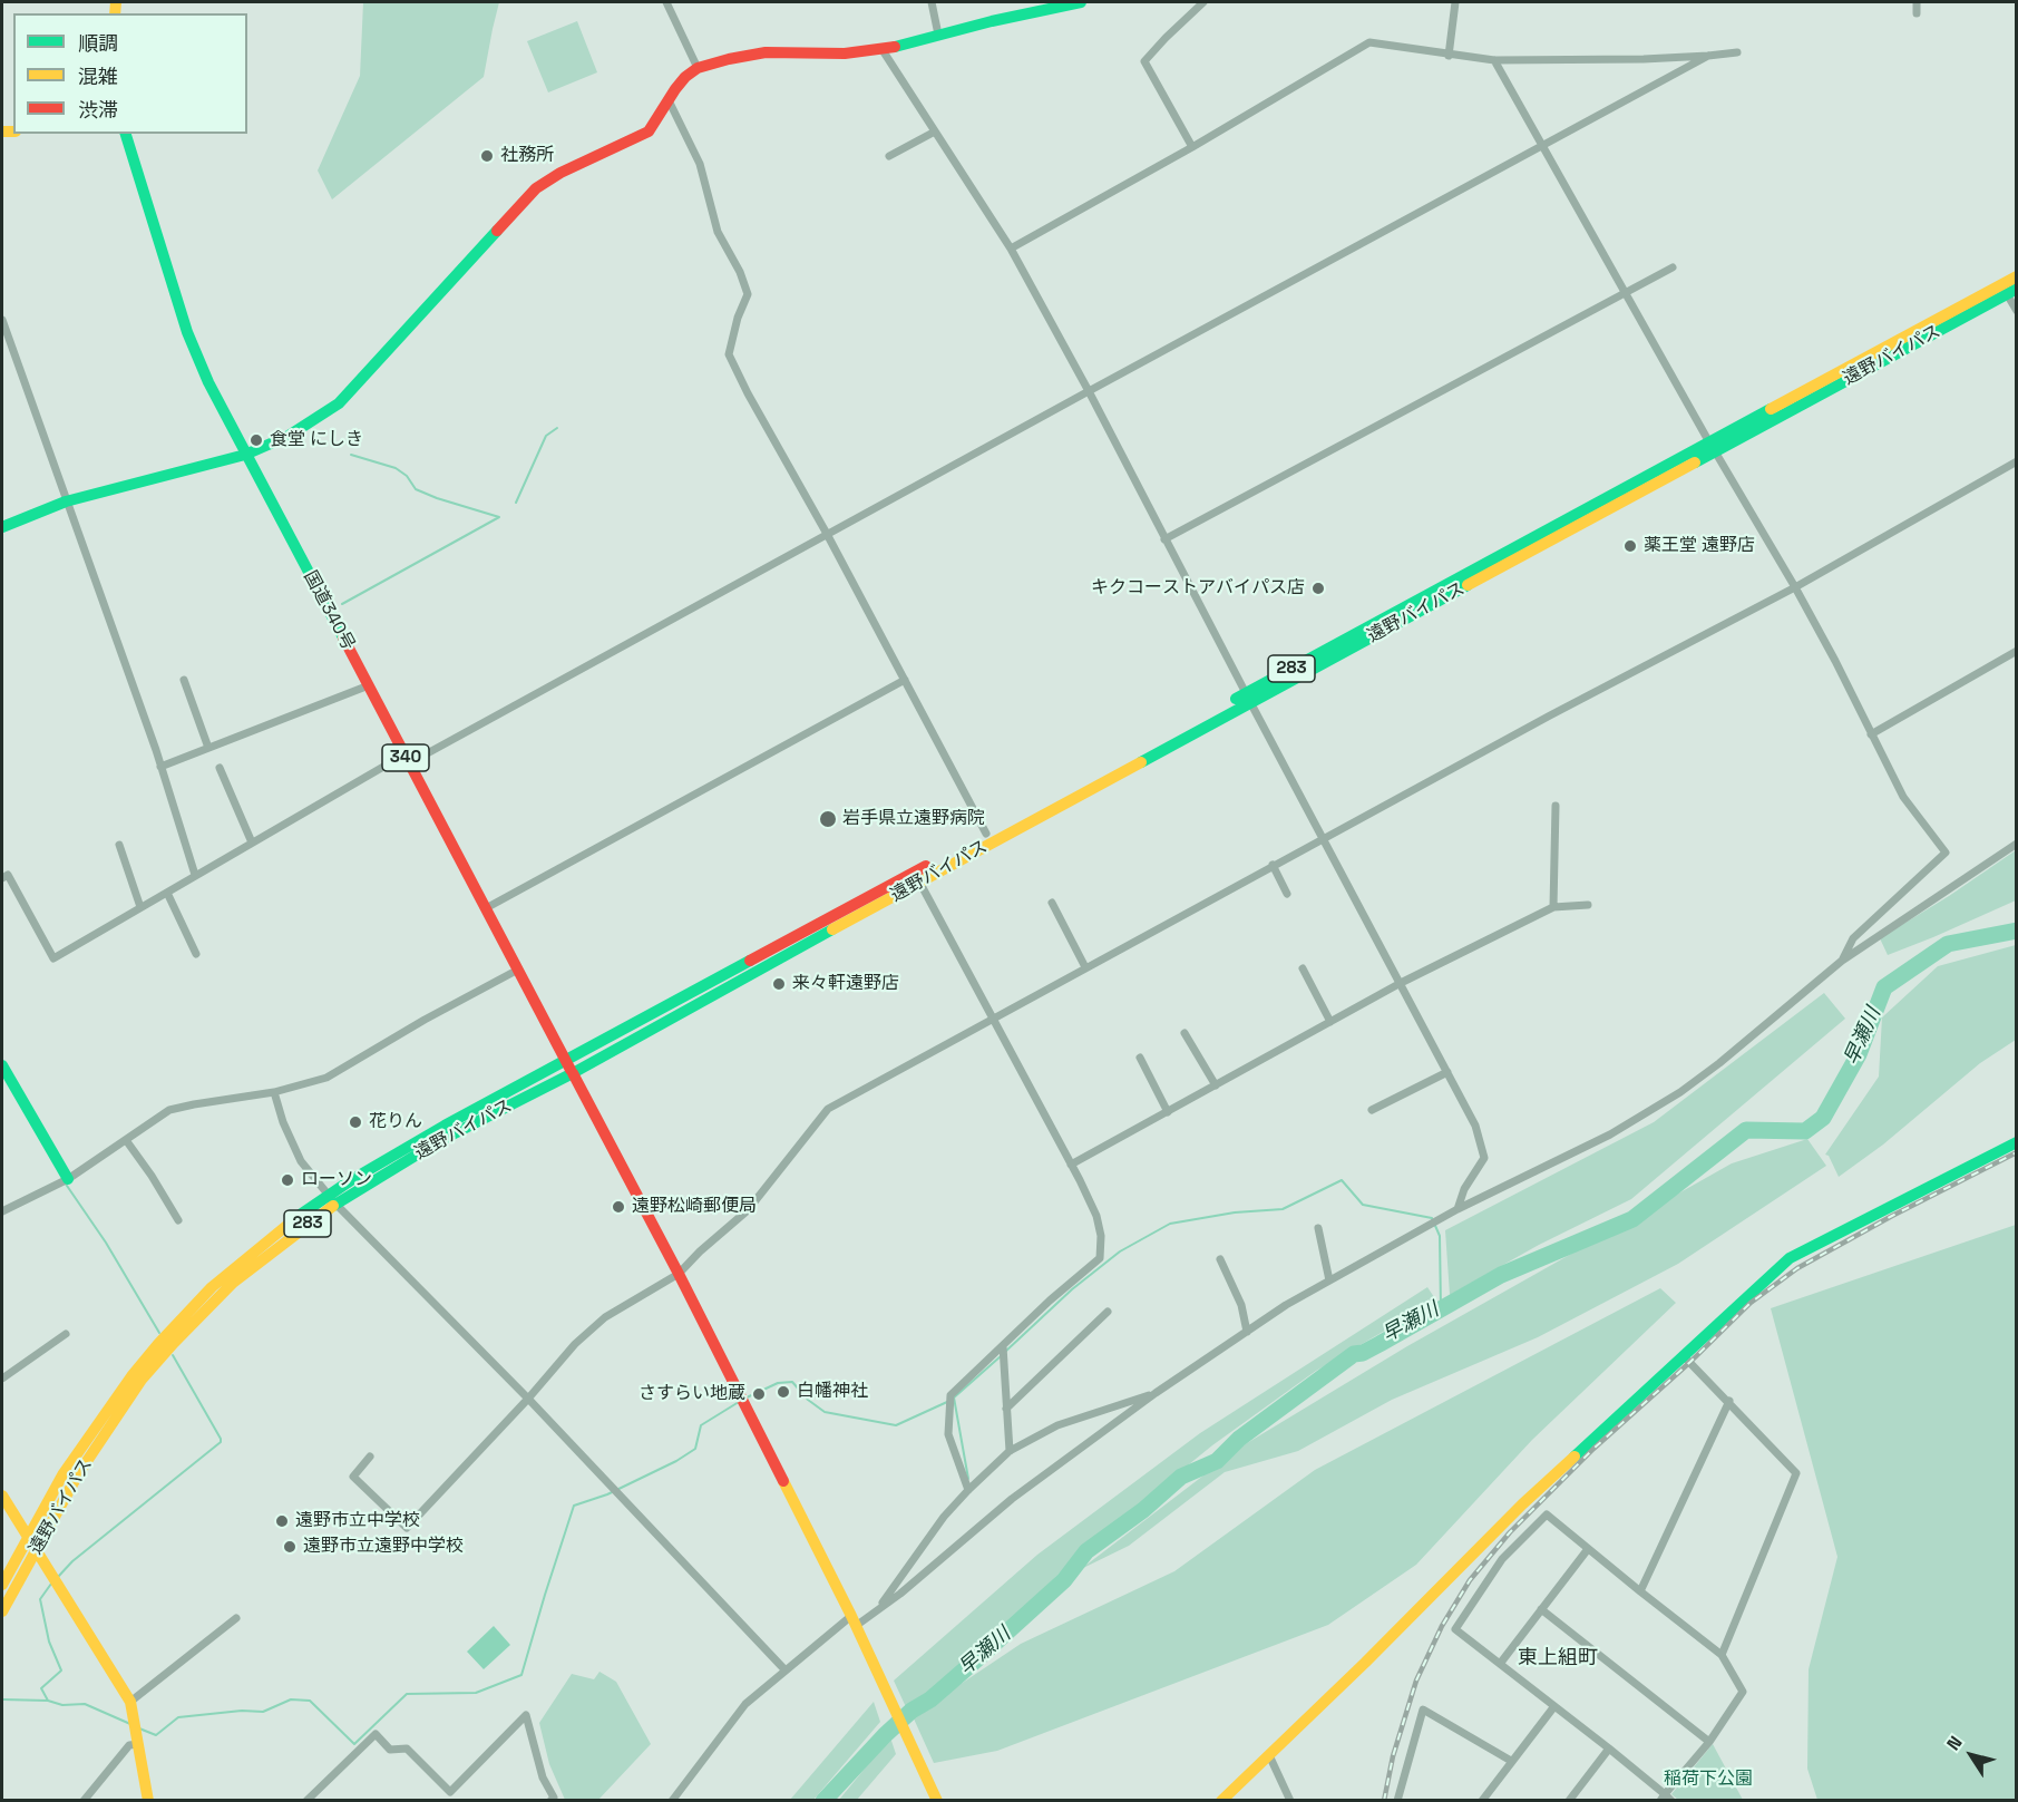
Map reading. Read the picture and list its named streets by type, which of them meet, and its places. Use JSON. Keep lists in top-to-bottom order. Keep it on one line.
{"streets":{"main road":["遠野バイパス","国道340号","283","340"]},"crossings":[["遠野バイパス","国道340号"]],"districts":["東上組町"],"water":["早瀬川"],"parks":["稲荷下公園"],"places":["社務所","食堂 にしき","薬王堂 遠野店","キクコーストアバイパス店","岩手県立遠野病院","来々軒遠野店","花りん","ローソン","遠野松崎郵便局","白幡神社","さすらい地蔵","遠野市立中学校","遠野市立遠野中学校"],"legend":["順調","混雑","渋滞"],"north":"top left"}
